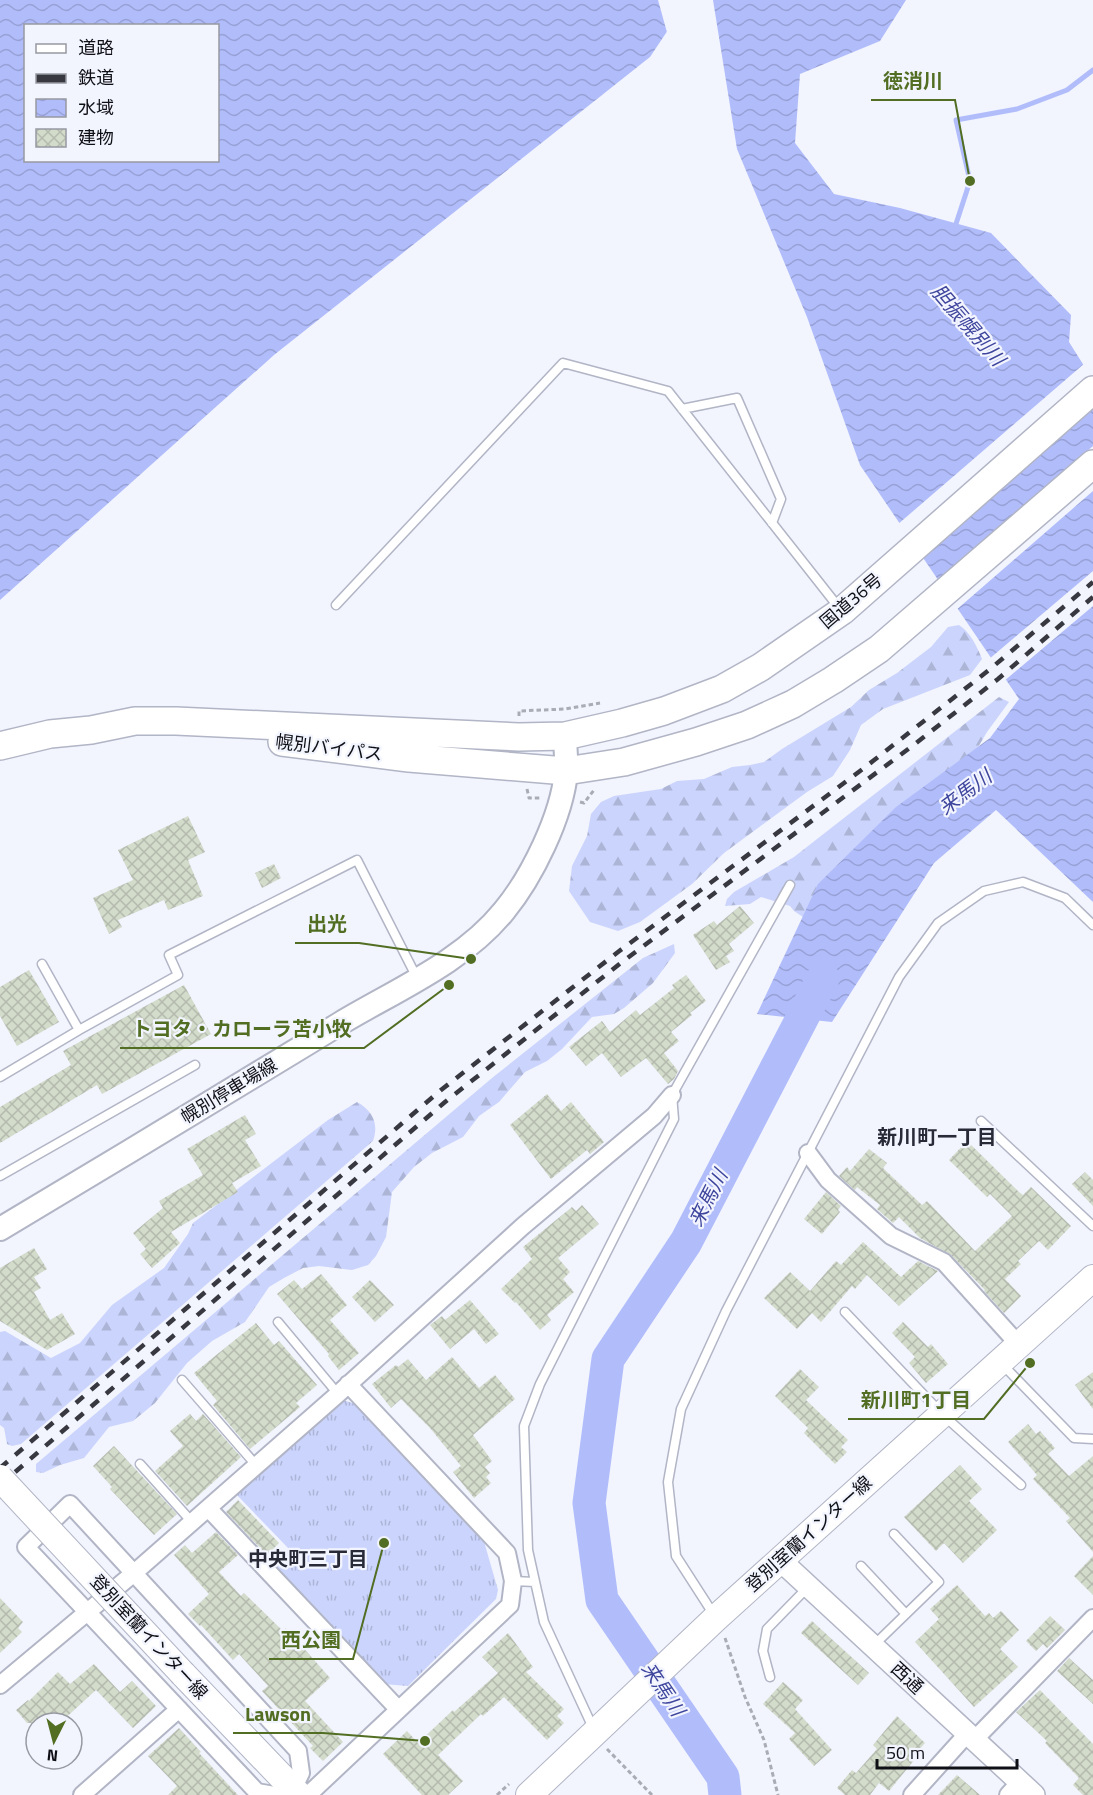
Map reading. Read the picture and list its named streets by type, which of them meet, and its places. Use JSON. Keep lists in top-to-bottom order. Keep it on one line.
{"streets":{"highway":["国道36号","幌別バイパス"],"main road":["幌別停車場線","登別室蘭インター線"],"street":["西通"]},"crossings":[["国道36号","幌別バイパス"],["国道36号","幌別停車場線"],["幌別バイパス","幌別停車場線"],["登別室蘭インター線","西通"]],"districts":["新川町一丁目","中央町三丁目"],"water":["胆振幌別川","来馬川"],"places":["徳消川","出光","トヨタ・カローラ苫小牧","新川町1丁目","西公園","Lawson"],"legend":["道路","鉄道","水域","建物"],"scale_bar":"50 m","north":"bottom"}
